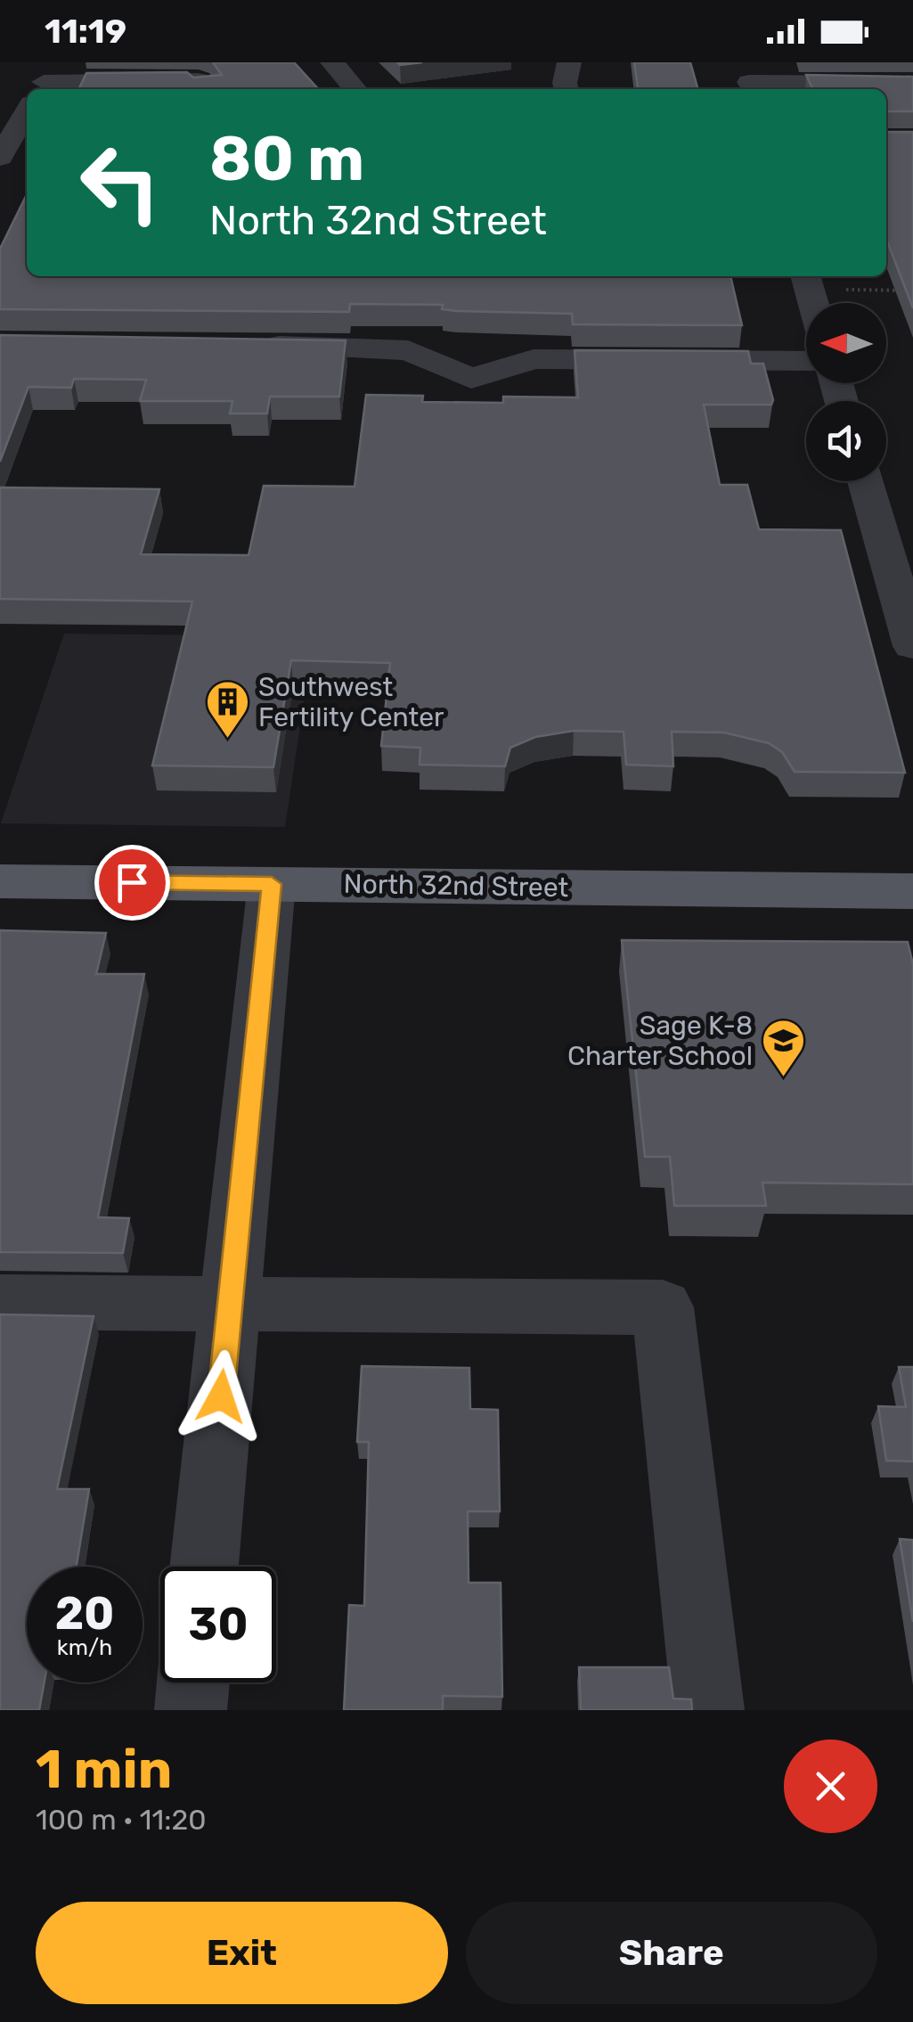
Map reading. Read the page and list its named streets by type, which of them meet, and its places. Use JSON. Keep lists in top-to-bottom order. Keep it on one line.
{"streets":{"main road":["North 32nd Street"]},"places":{"building":["Southwest Fertility Center"],"school or university":["Sage K-8 Charter School"]},"north":"left","page":{"status":"11:19","turn":["80 m","North 32nd Street"],"speed":"20 km/h","limit":"30","heading":["1 min","100 m · 11:20"],"buttons":["Exit","Share"]}}
